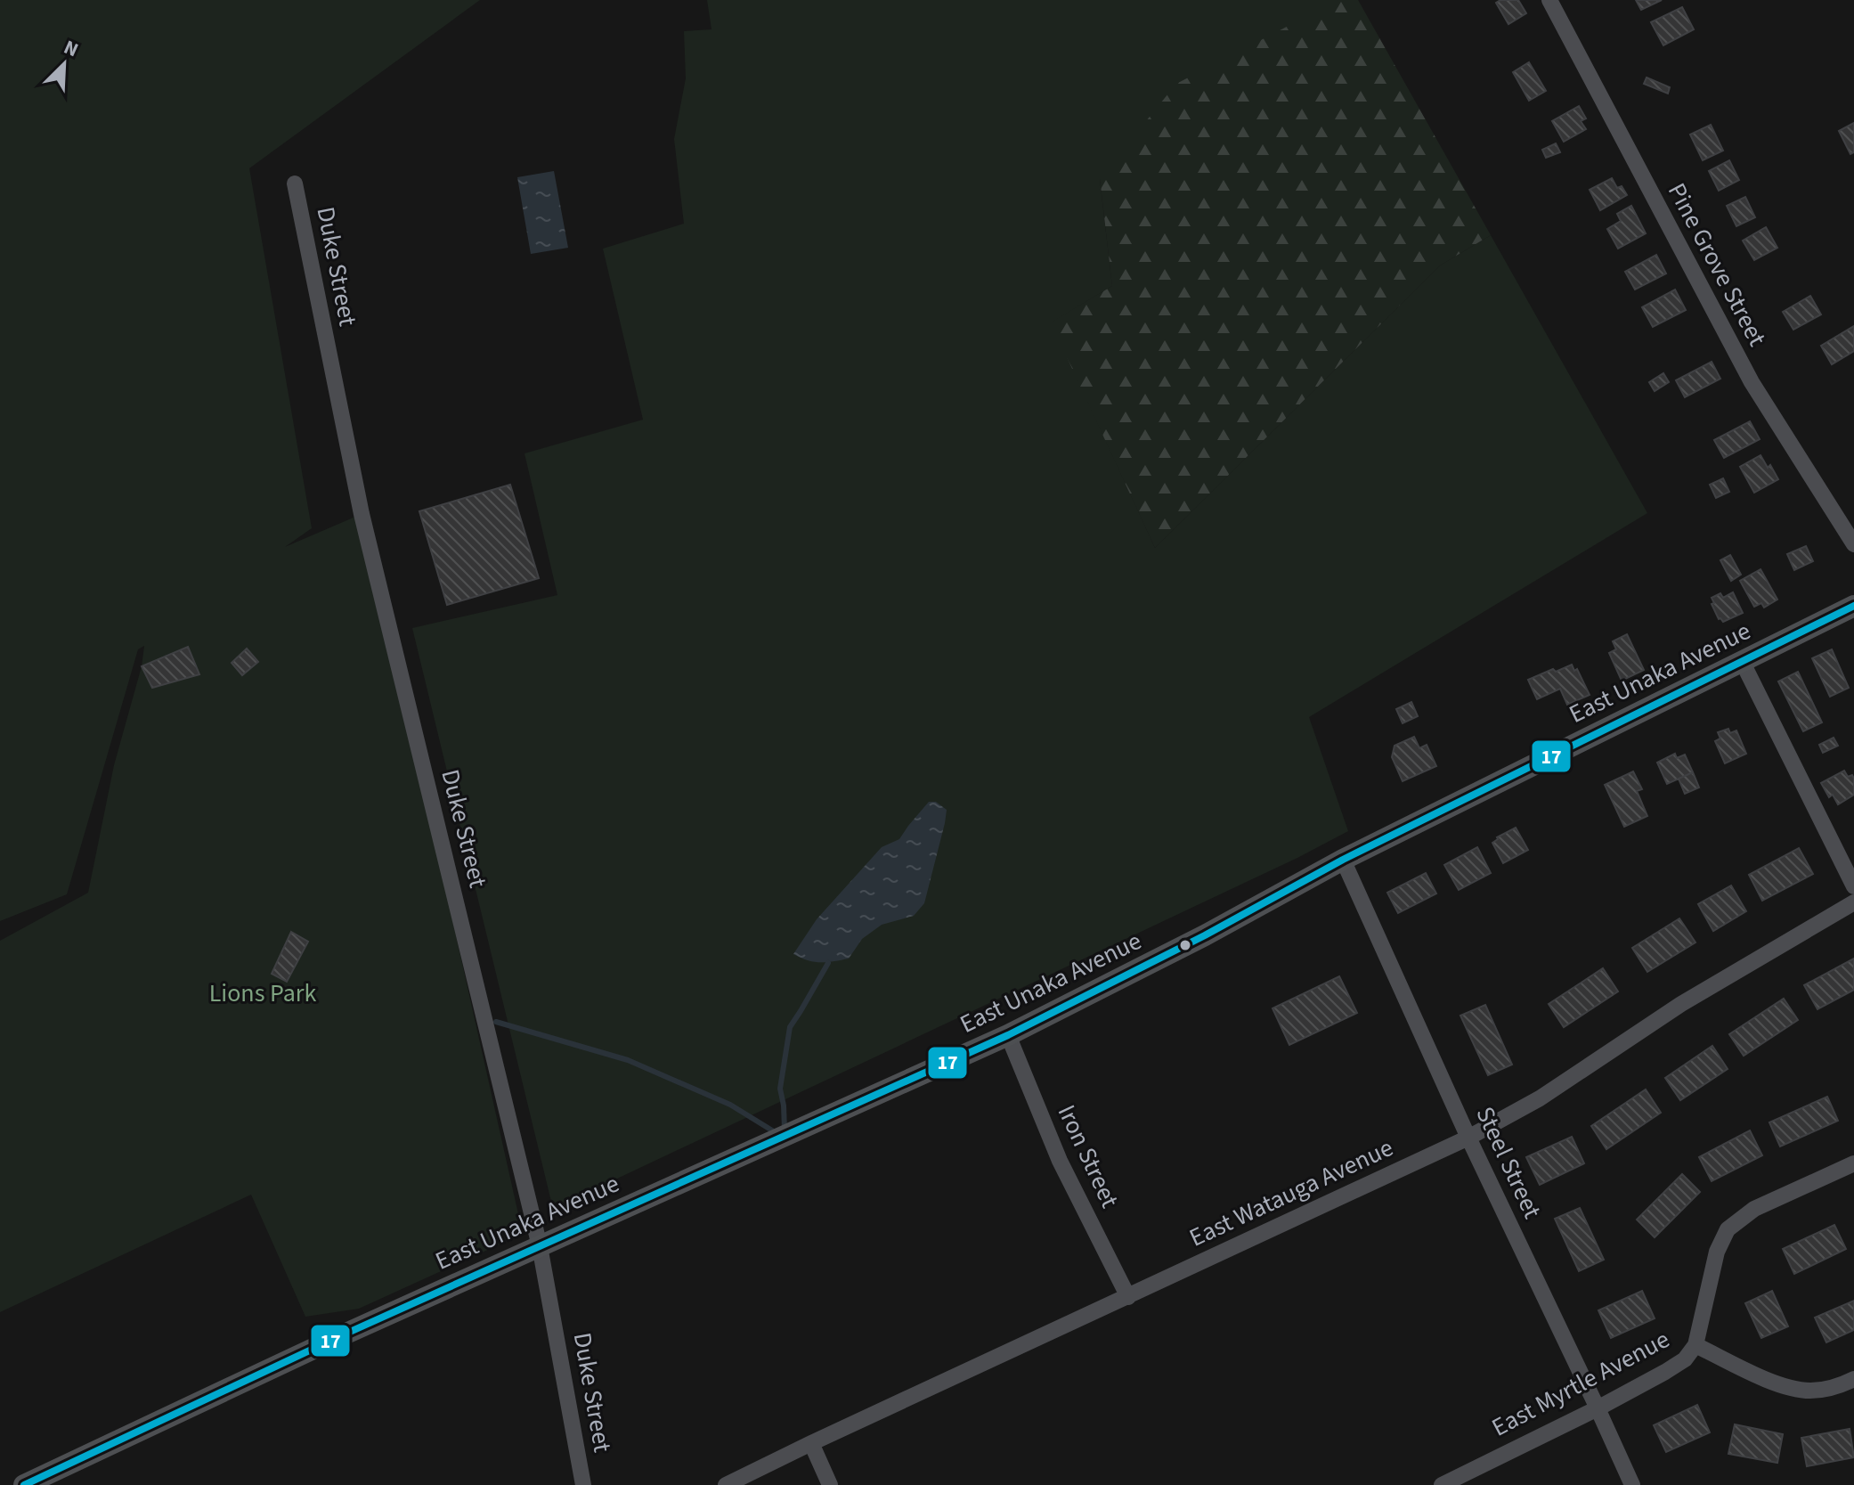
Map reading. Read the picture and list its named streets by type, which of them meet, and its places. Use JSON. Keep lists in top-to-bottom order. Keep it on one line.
{"streets":{"main road":["East Unaka Avenue"],"street":["Pine Grove Street","Duke Street","Iron Street","Steel Street","East Watauga Avenue","East Myrtle Avenue"]},"crossings":[["Duke Street","East Unaka Avenue"],["East Unaka Avenue","Iron Street"],["East Unaka Avenue","Steel Street"],["Iron Street","East Watauga Avenue"],["Steel Street","East Watauga Avenue"],["Steel Street","East Myrtle Avenue"]],"parks":["Lions Park"],"lines":["transit line 17"],"north":"top right"}
